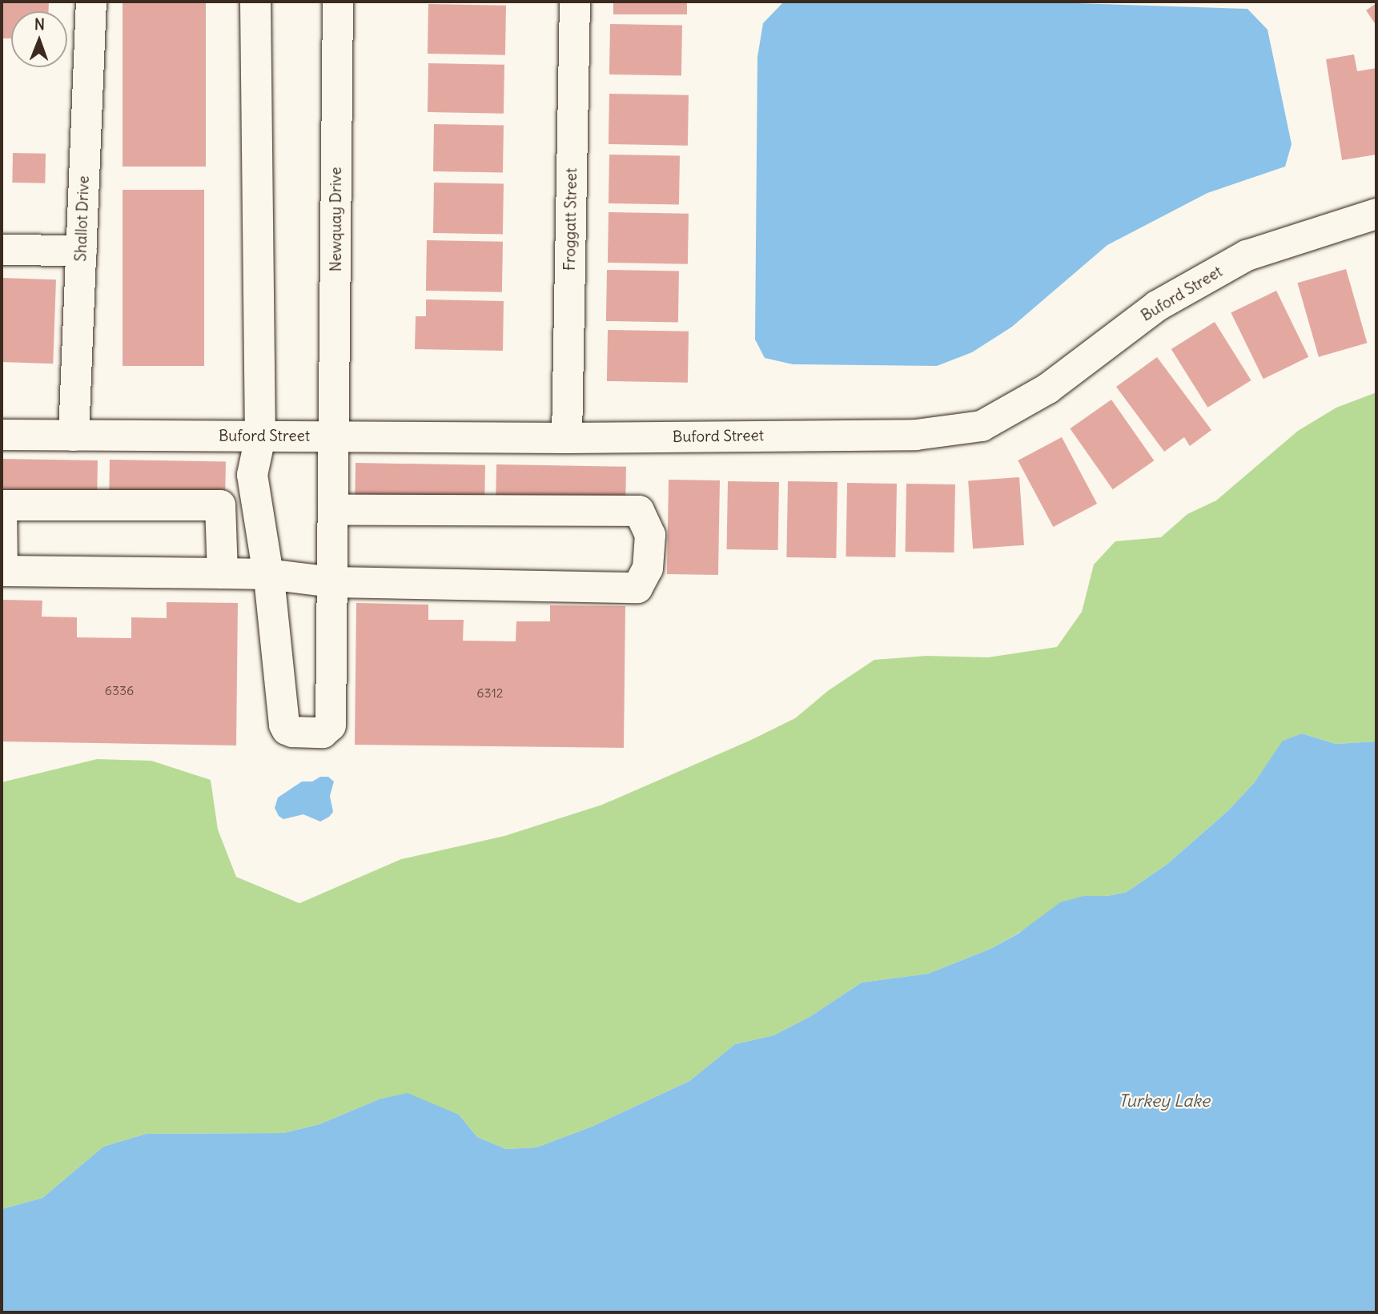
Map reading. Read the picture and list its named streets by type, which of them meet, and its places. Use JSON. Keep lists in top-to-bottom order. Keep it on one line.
{"streets":{"street":["Shallot Drive","Newquay Drive","Froggatt Street","Buford Street"]},"crossings":[["Shallot Drive","Buford Street"],["Newquay Drive","Buford Street"],["Froggatt Street","Buford Street"]],"water":["Turkey Lake"],"house_numbers":["6336","6312"],"north":"top"}
